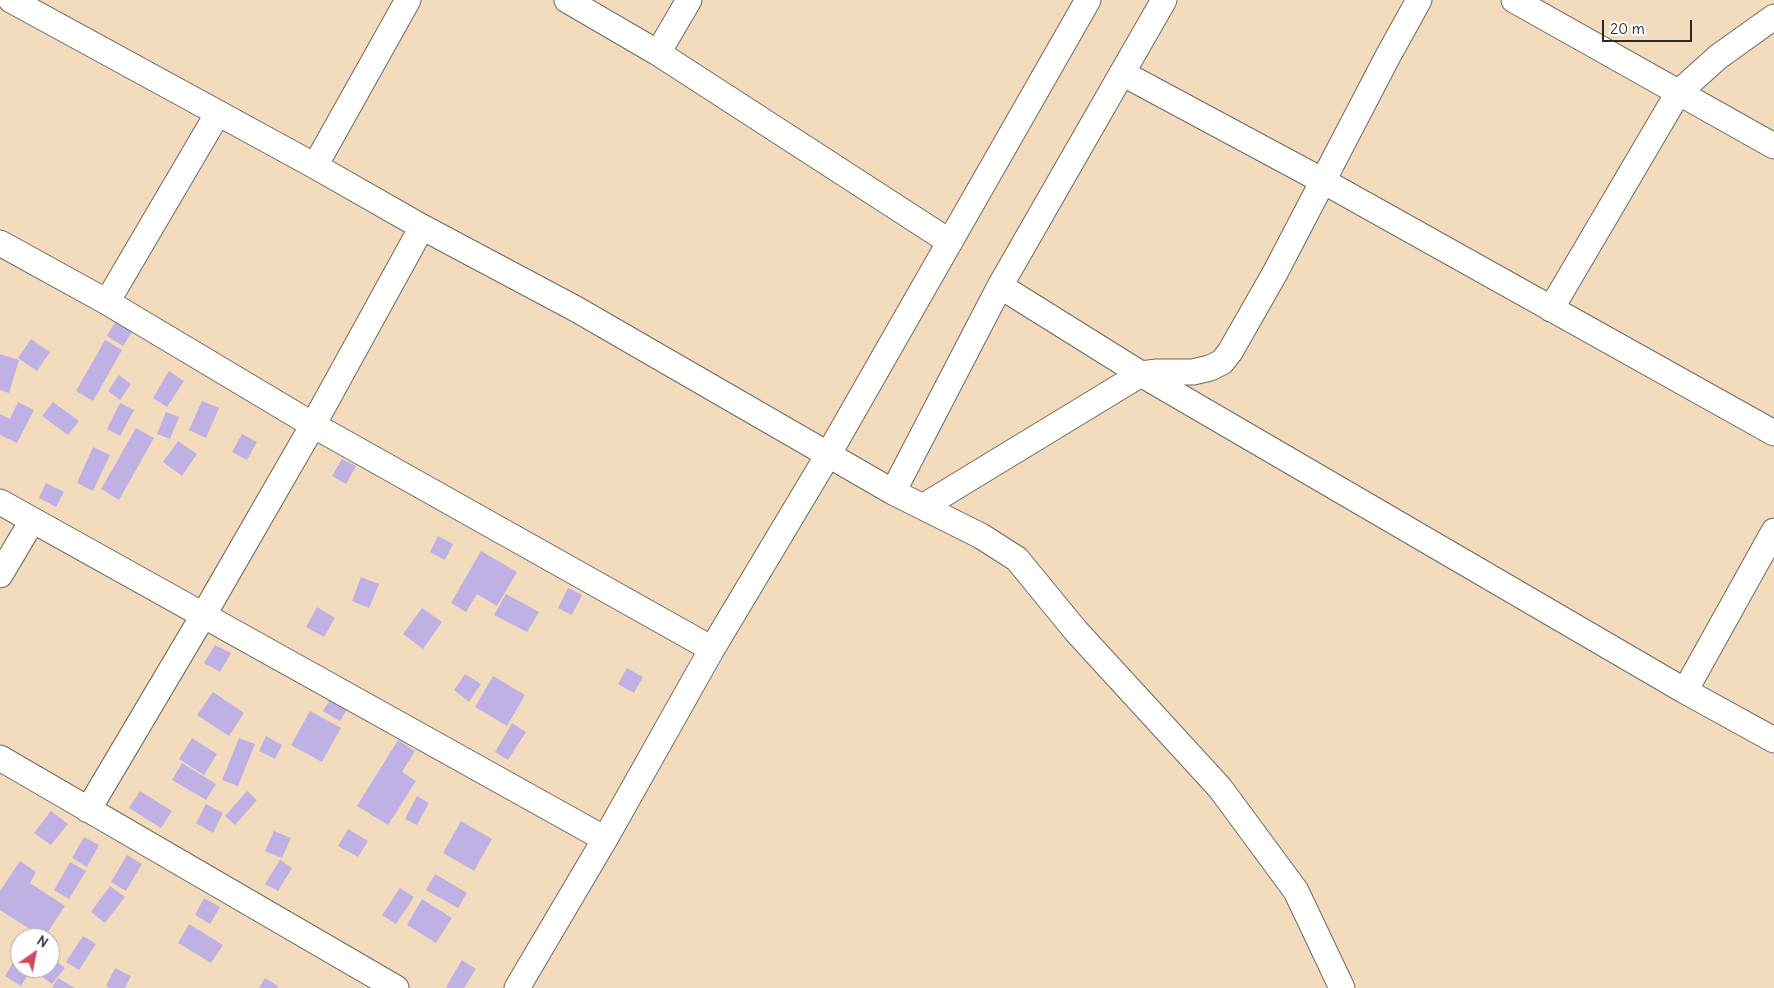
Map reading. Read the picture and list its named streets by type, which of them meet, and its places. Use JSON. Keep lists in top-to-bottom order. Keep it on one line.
{"scale_bar":"20 m","north":"top right"}
